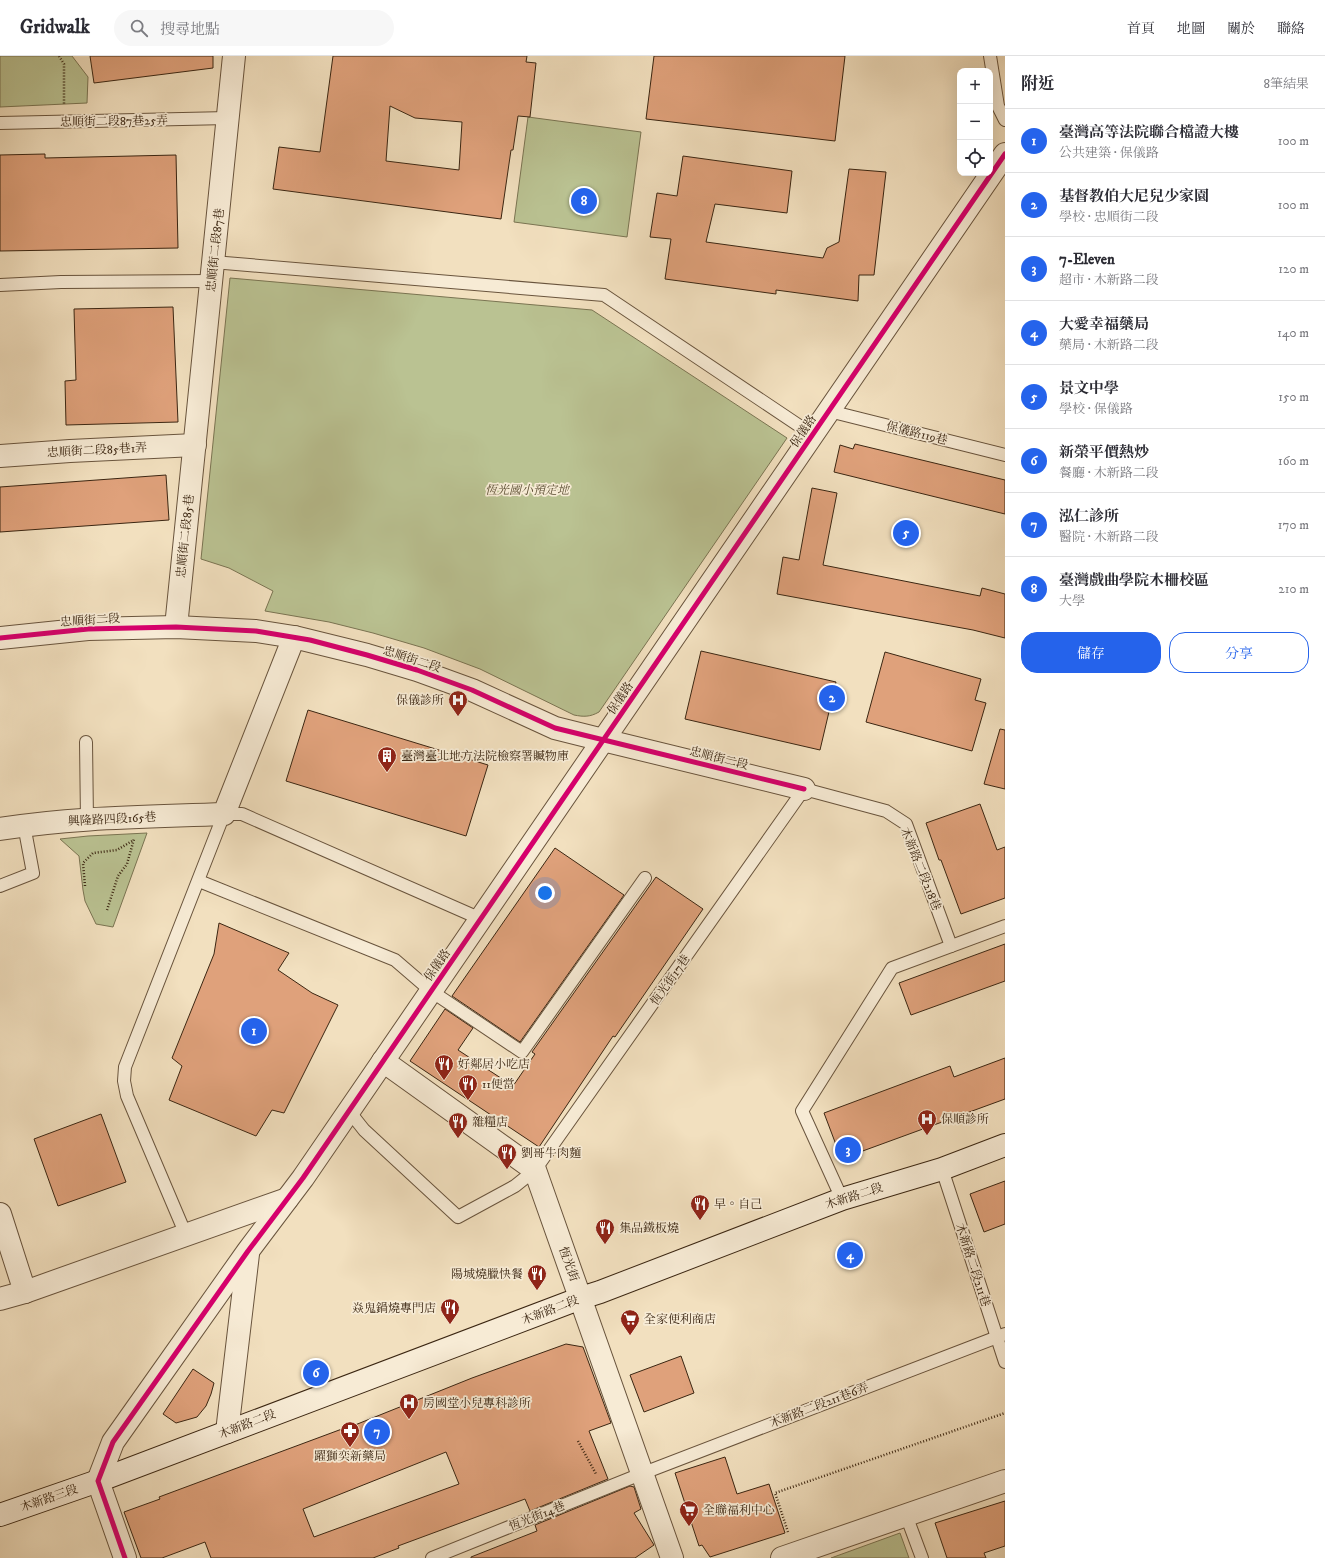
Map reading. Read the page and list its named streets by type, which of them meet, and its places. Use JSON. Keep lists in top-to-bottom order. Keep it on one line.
{"streets":{"street":["忠順街二段87巷","保儀路","忠順街二段85巷1弄","忠順街二段85巷","忠順街二段","興隆路四段165巷","木新路二段","恆光街","木新路三段"],"lane":["忠順街二段87巷25弄","保儀路119巷","木新路二段218巷","恆光街17巷","木新路二段211巷","木新路二段211巷6弄","恆光街14巷"]},"crossings":[["忠順街二段87巷25弄","忠順街二段87巷"],["忠順街二段87巷","忠順街二段85巷1弄"],["忠順街二段87巷","忠順街二段85巷"],["保儀路","保儀路119巷"],["保儀路","忠順街二段"],["保儀路","恆光街17巷"],["保儀路","木新路二段"],["保儀路","木新路三段"],["忠順街二段85巷1弄","忠順街二段85巷"],["忠順街二段85巷","忠順街二段"],["忠順街二段","木新路二段218巷"],["忠順街二段","恆光街17巷"],["木新路二段218巷","恆光街17巷"],["恆光街17巷","恆光街"],["木新路二段","恆光街"],["木新路二段","木新路二段211巷"],["木新路二段","木新路三段"],["恆光街","木新路二段211巷6弄"],["恆光街","恆光街14巷"],["木新路二段211巷","木新路二段211巷6弄"],["木新路二段211巷6弄","恆光街14巷"]],"parks":["恆光國小預定地"],"places":{"hospital":["保儀診所","保順診所","房國堂小兒專科診所"],"building":["臺灣臺北地方法院檢察署贓物庫"],"restaurant":["好鄰居小吃店","11便當","雜糧店","劉哥牛肉麵","早。自己","集品鐵板燒","陽城燒臘快餐","焱鬼鍋燒專門店"],"supermarket":["全家便利商店","全聯福利中心"],"pharmacy":["躍獅奕新藥局"]},"page":{"header":"Gridwalk","search":"搜尋地點","nav":["首頁","地圖","關於","聯絡"],"heading":["附近","8筆結果"],"map_buttons":["+","−"],"list":[{"mark":"1","name":"臺灣高等法院聯合檔證大樓","note":"公共建築 · 保儀路","value":"100 m"},{"mark":"2","name":"基督教伯大尼兒少家園","note":"學校 · 忠順街二段","value":"100 m"},{"mark":"3","name":"7-Eleven","note":"超市 · 木新路二段","value":"120 m"},{"mark":"4","name":"大愛幸福藥局","note":"藥局 · 木新路二段","value":"140 m"},{"mark":"5","name":"景文中學","note":"學校 · 保儀路","value":"150 m"},{"mark":"6","name":"新榮平價熱炒","note":"餐廳 · 木新路二段","value":"160 m"},{"mark":"7","name":"泓仁診所","note":"醫院 · 木新路二段","value":"170 m"},{"mark":"8","name":"臺灣戲曲學院木柵校區","note":"大學","value":"210 m"}],"pins":["8","5","2","1","3","4","6","7"],"buttons":["儲存","分享"]}}
